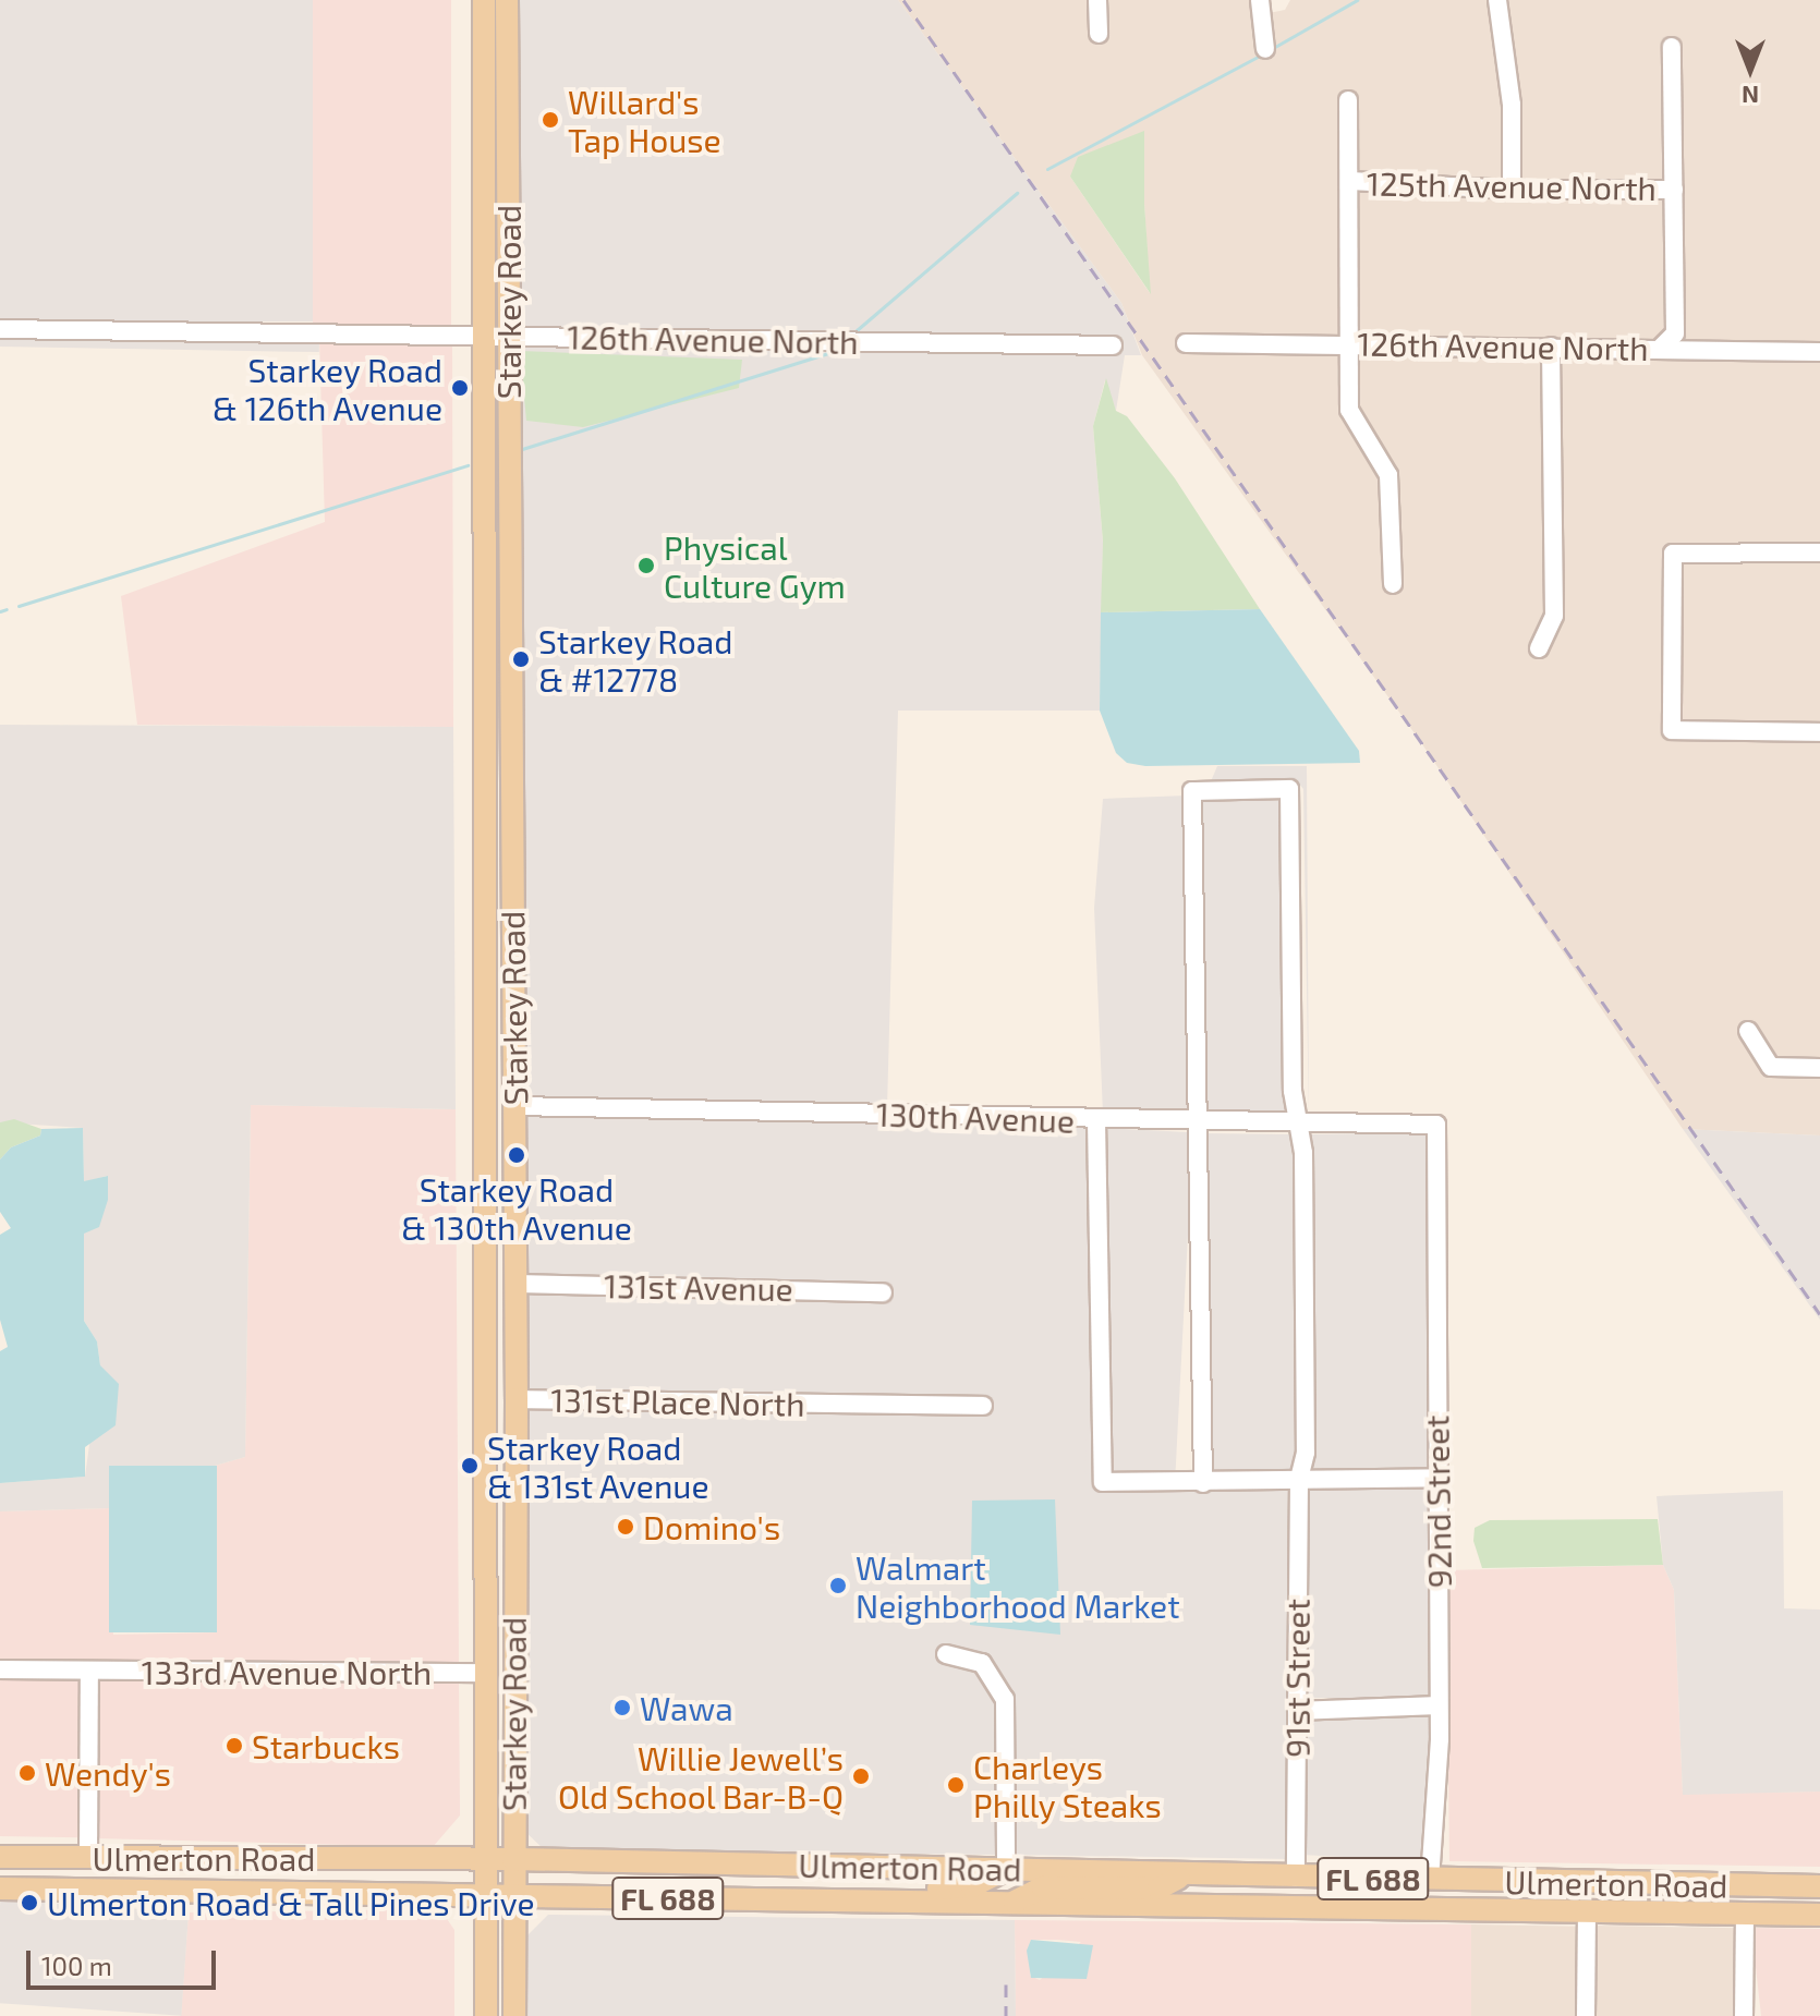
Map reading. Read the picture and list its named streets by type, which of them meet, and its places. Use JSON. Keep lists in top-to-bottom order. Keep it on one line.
{"streets":{"main road":["Starkey Road","Ulmerton Road","FL 688"],"street":["125th Avenue North","126th Avenue North","130th Avenue","131st Avenue","131st Place North","92nd Street","133rd Avenue North","91st Street"]},"crossings":[["Starkey Road","126th Avenue North"],["Starkey Road","130th Avenue"],["Starkey Road","131st Avenue"],["Starkey Road","131st Place North"],["Starkey Road","133rd Avenue North"],["Starkey Road","Ulmerton Road"],["130th Avenue","92nd Street"],["130th Avenue","91st Street"],["92nd Street","Ulmerton Road"],["91st Street","Ulmerton Road"]],"places":["Willard's Tap House","Starkey Road & 126th Avenue","Physical Culture Gym","Starkey Road & #12778","Starkey Road & 130th Avenue","Starkey Road & 131st Avenue","Domino's","Walmart Neighborhood Market","Wawa","Starbucks","Wendy's","Willie Jewell’s Old School Bar-B-Q","Charleys Philly Steaks","Ulmerton Road & Tall Pines Drive"],"scale_bar":"100 m","north":"bottom"}
